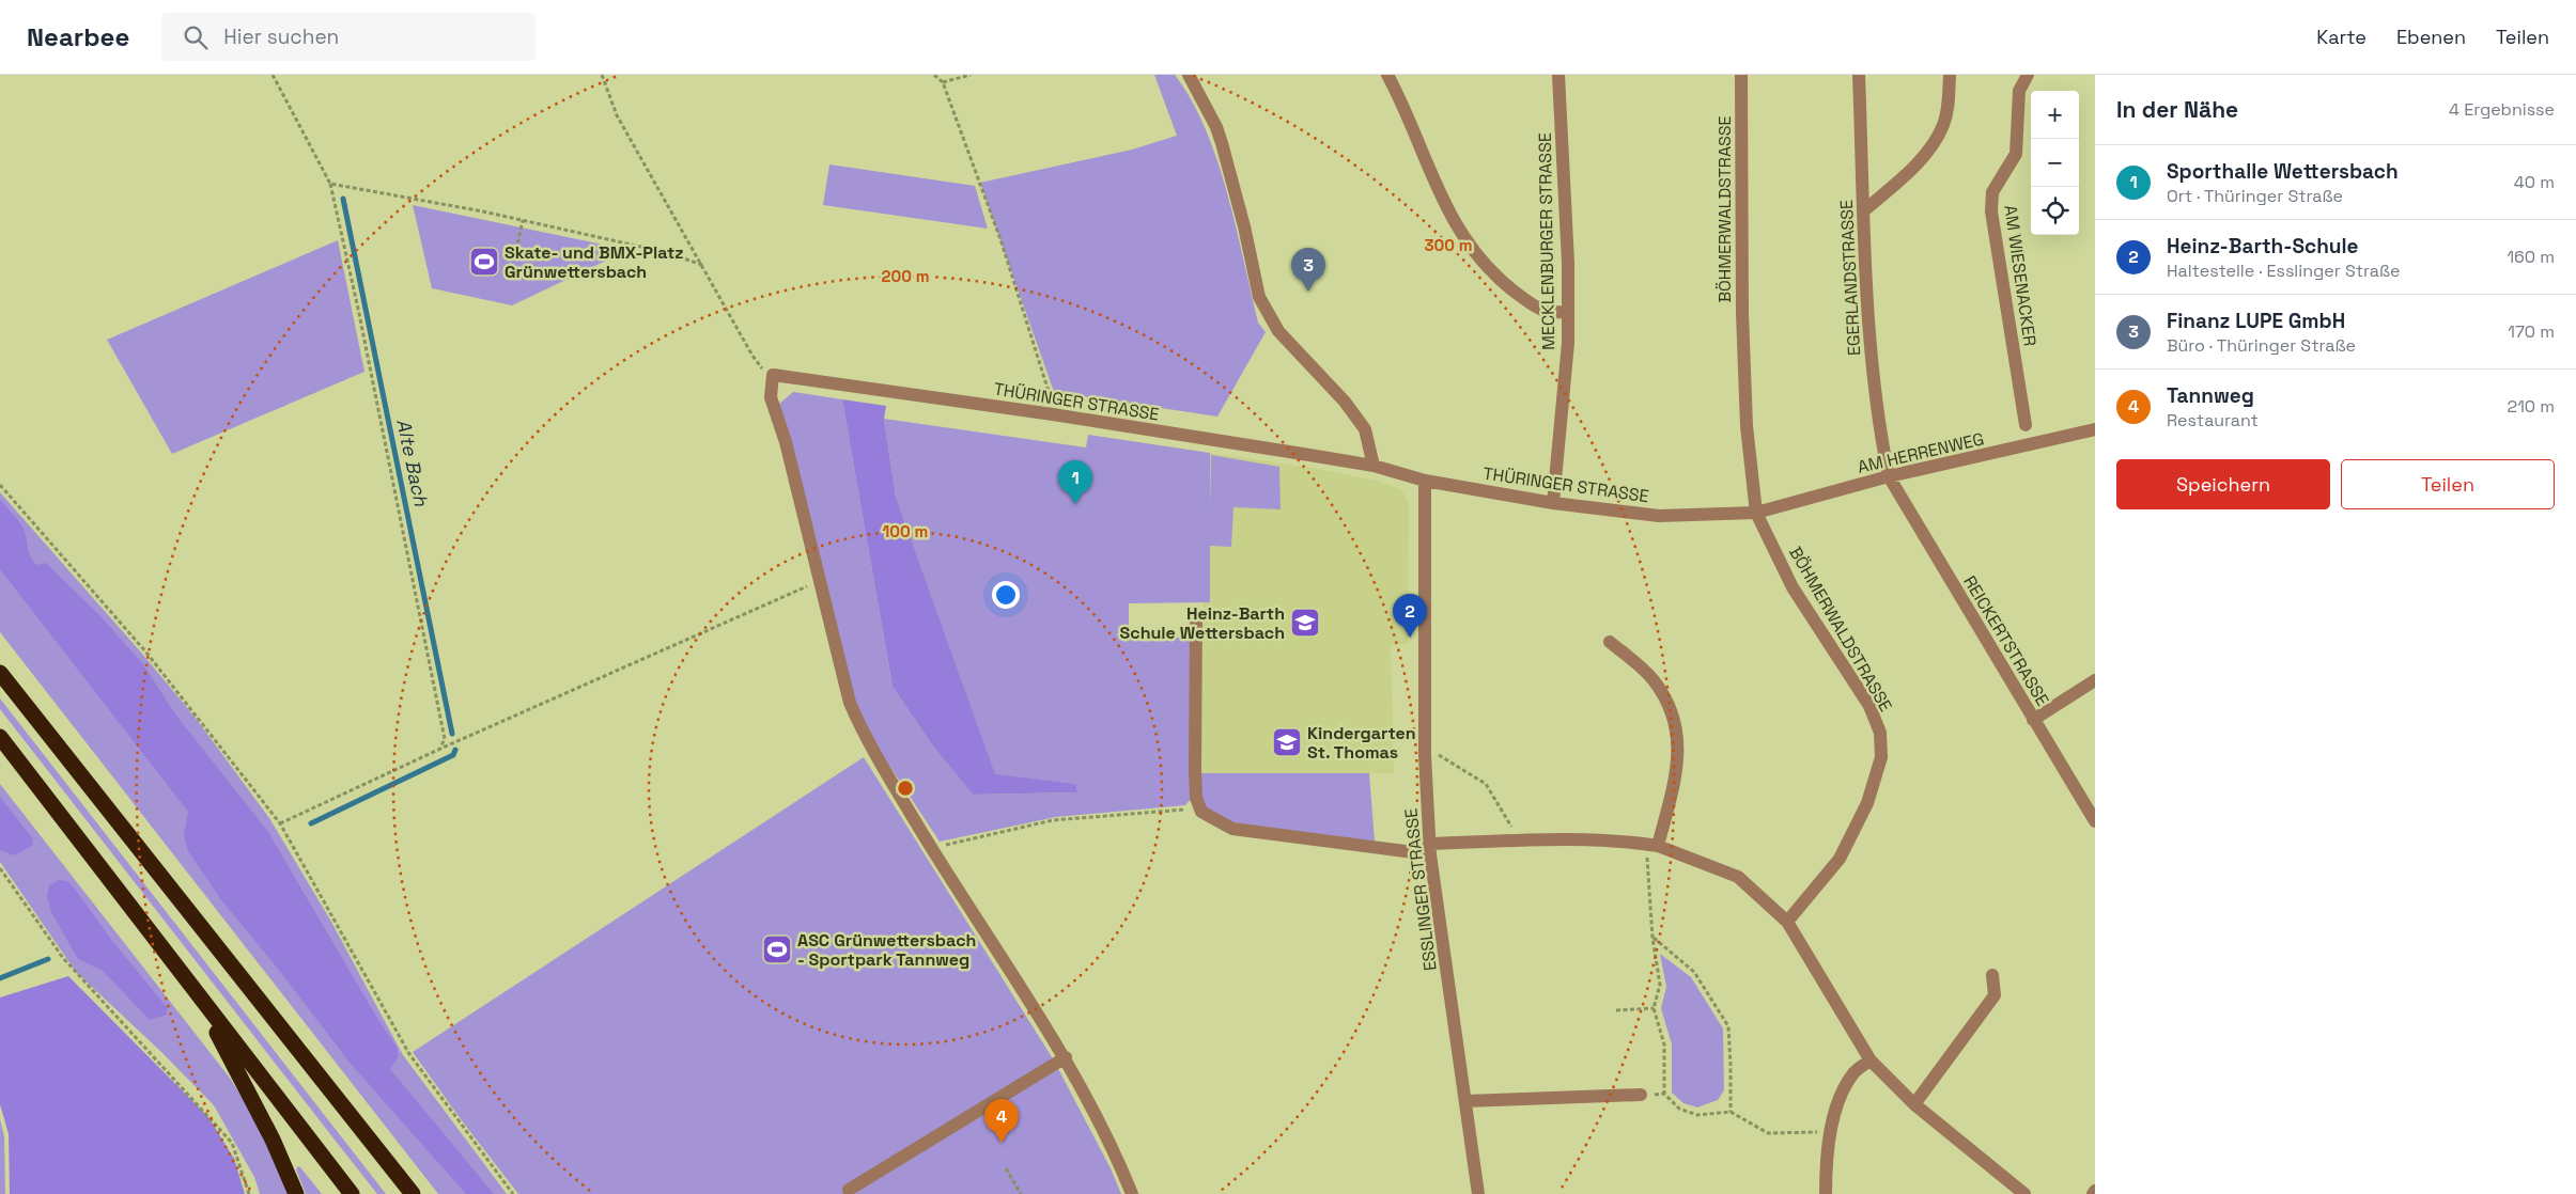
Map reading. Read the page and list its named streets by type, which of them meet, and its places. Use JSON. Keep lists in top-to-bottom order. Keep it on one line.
{"streets":{"street":["BÖHMERWALDSTRASSE","MECKLENBURGER STRASSE","AM WIESENACKER","EGERLANDSTRASSE","THÜRINGER STRASSE","AM HERRENWEG","REICKERTSTRASSE","ESSLINGER STRASSE"]},"crossings":[["BÖHMERWALDSTRASSE","THÜRINGER STRASSE"],["BÖHMERWALDSTRASSE","AM HERRENWEG"],["MECKLENBURGER STRASSE","THÜRINGER STRASSE"],["EGERLANDSTRASSE","AM HERRENWEG"],["EGERLANDSTRASSE","REICKERTSTRASSE"],["THÜRINGER STRASSE","AM HERRENWEG"],["THÜRINGER STRASSE","ESSLINGER STRASSE"],["AM HERRENWEG","REICKERTSTRASSE"]],"water":["Alte Bach"],"places":{"sports":["Skate- und BMX-Platz Grünwettersbach","ASC Grünwettersbach - Sportpark Tannweg"],"school or university":["Heinz-Barth Schule Wettersbach","Kindergarten St. Thomas"]},"page":{"header":"Nearbee","search":"Hier suchen","nav":["Karte","Ebenen","Teilen"],"heading":["In der Nähe","4 Ergebnisse"],"map_buttons":["+","−"],"list":[{"mark":"1","name":"Sporthalle Wettersbach","note":"Ort · Thüringer Straße","value":"40 m"},{"mark":"2","name":"Heinz-Barth-Schule","note":"Haltestelle · Esslinger Straße","value":"160 m"},{"mark":"3","name":"Finanz LUPE GmbH","note":"Büro · Thüringer Straße","value":"170 m"},{"mark":"4","name":"Tannweg","note":"Restaurant","value":"210 m"}],"pins":["3","1","2","4"],"buttons":["Speichern","Teilen"]},"rings":["300 m","200 m","100 m"]}
